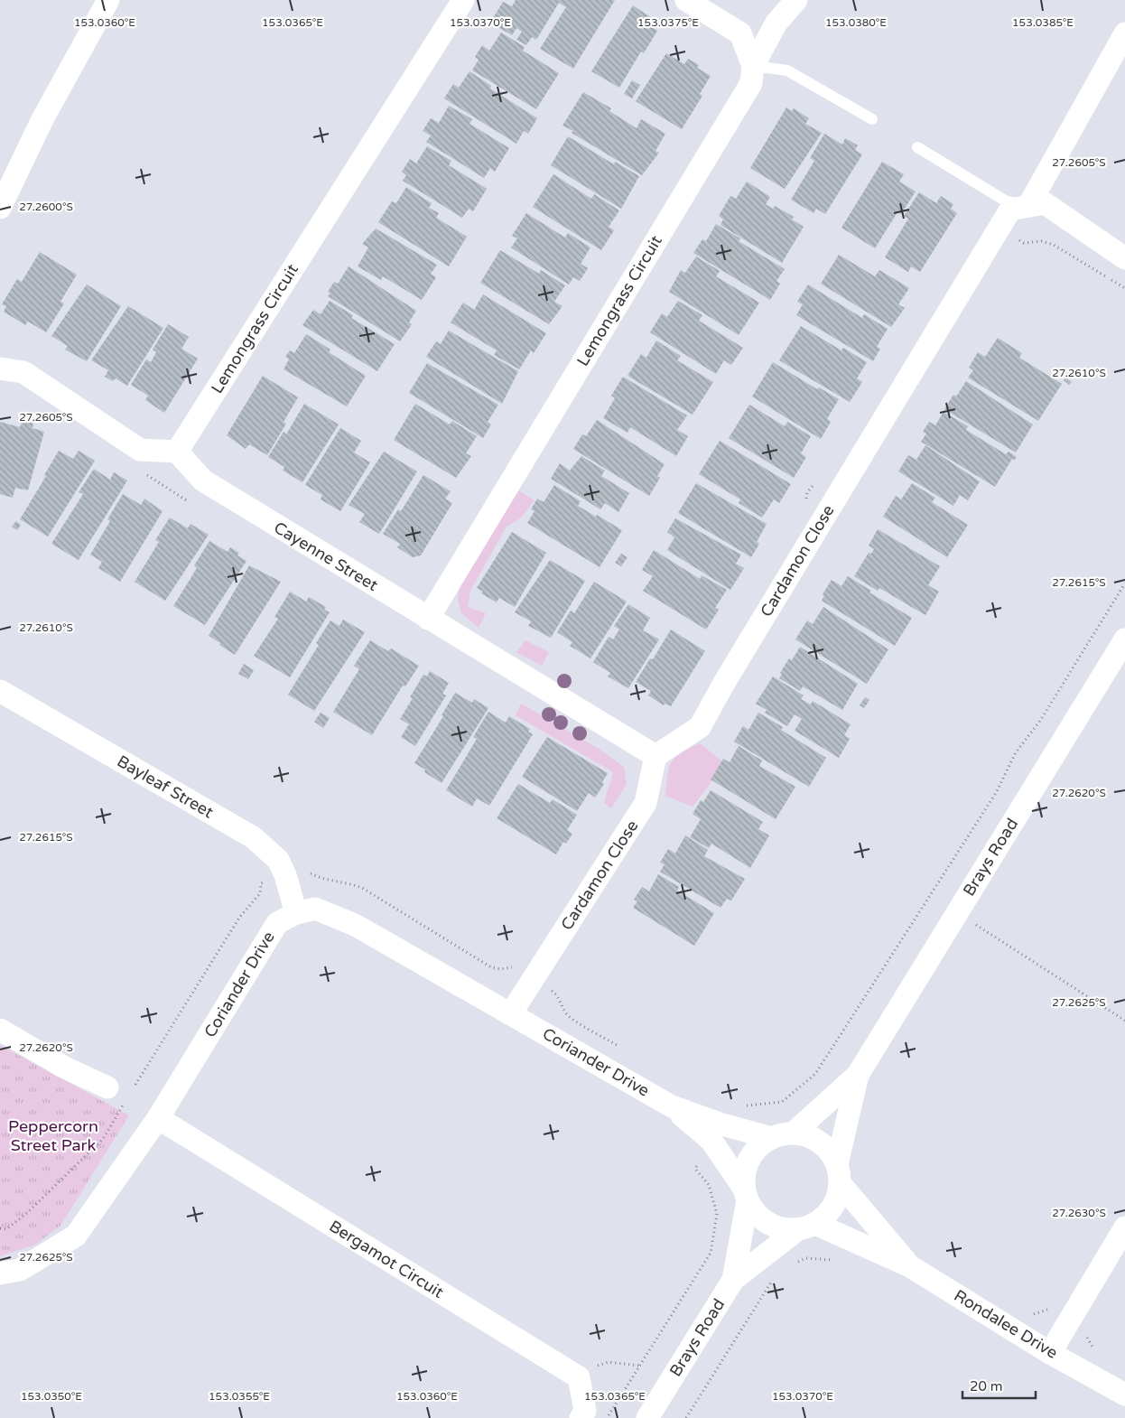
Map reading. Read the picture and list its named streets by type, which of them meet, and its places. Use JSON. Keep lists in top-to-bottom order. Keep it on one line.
{"streets":{"street":["Lemongrass Circuit","Cayenne Street","Cardamon Close","Bayleaf Street","Brays Road","Coriander Drive","Bergamot Circuit","Rondalee Drive"]},"crossings":[["Lemongrass Circuit","Cayenne Street"],["Cayenne Street","Cardamon Close"],["Cardamon Close","Coriander Drive"],["Bayleaf Street","Coriander Drive"],["Brays Road","Coriander Drive"],["Brays Road","Rondalee Drive"],["Coriander Drive","Bergamot Circuit"],["Coriander Drive","Rondalee Drive"]],"parks":["Peppercorn Street Park"],"scale_bar":"20 m","coordinates":["153.0360°E","153.0365°E","153.0370°E","153.0375°E","153.0380°E","153.0385°E","27.2605°S","27.2600°S","27.2610°S","27.2615°S","27.2620°S","27.2625°S","27.2630°S","153.0350°E","153.0355°E"]}
